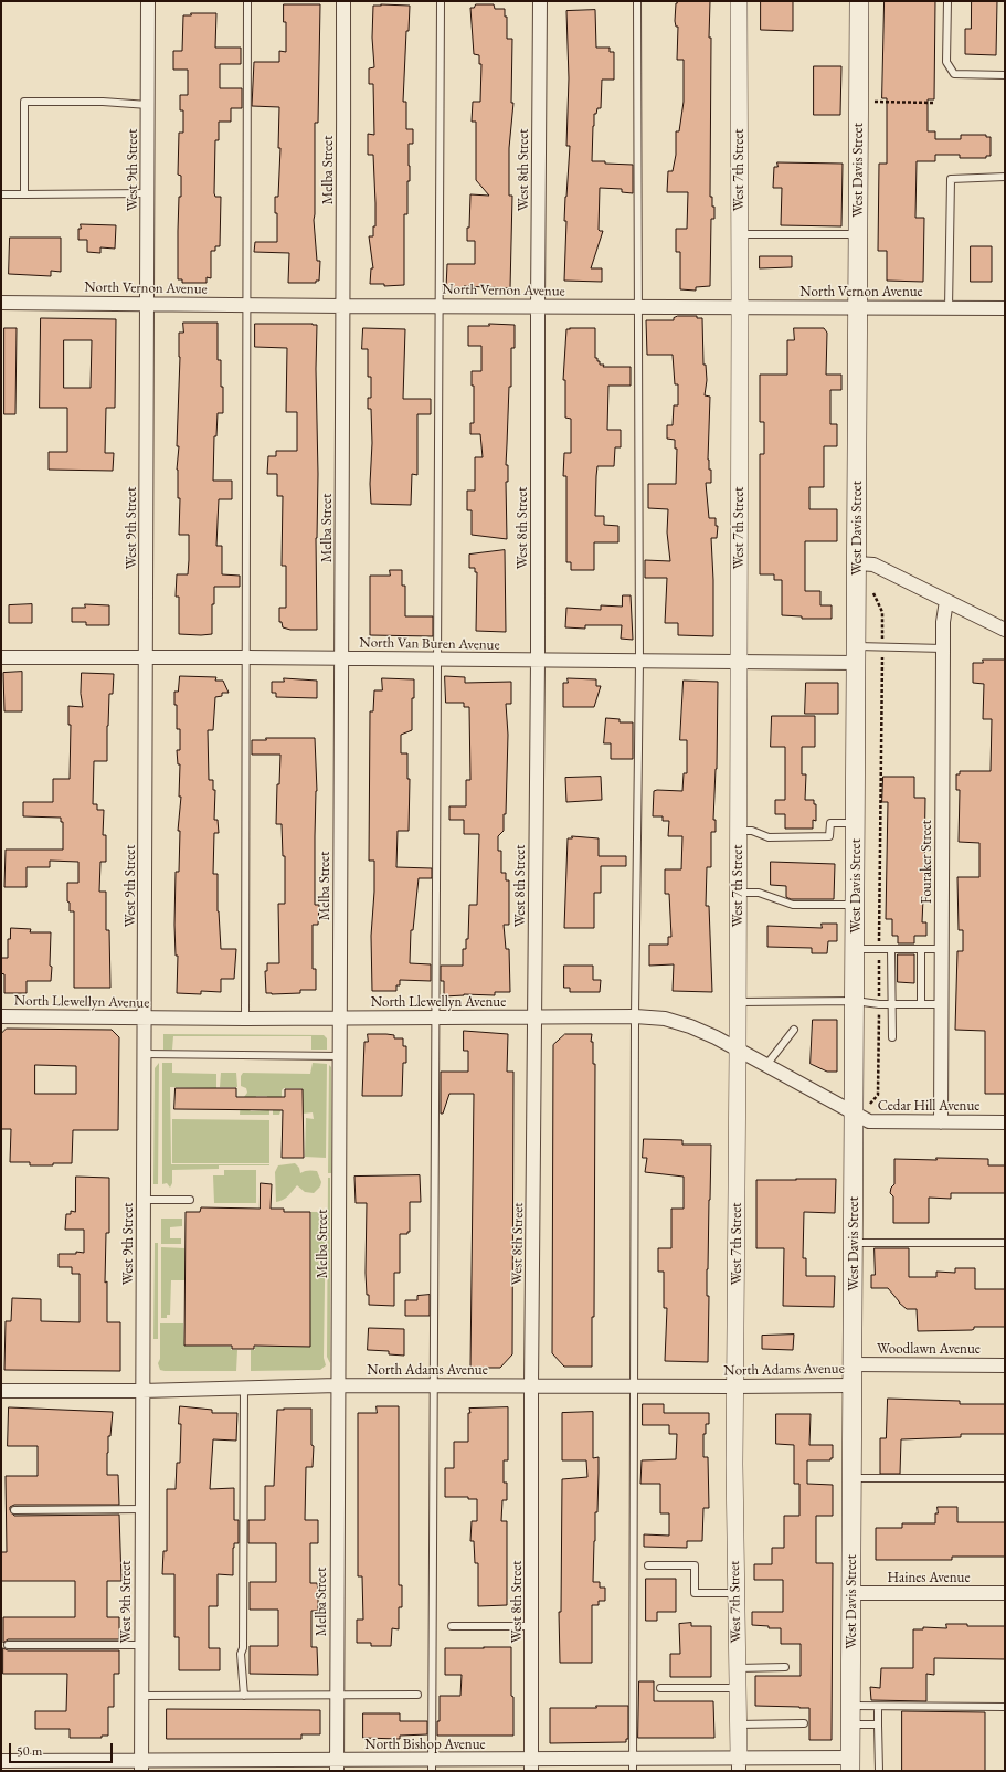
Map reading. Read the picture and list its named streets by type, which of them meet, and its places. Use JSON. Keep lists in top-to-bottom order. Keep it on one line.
{"streets":{"main road":["West Davis Street"],"street":["West 9th Street","Melba Street","West 8th Street","West 7th Street","North Vernon Avenue","North Van Buren Avenue","Fouraker Street","North Llewellyn Avenue","Cedar Hill Avenue","Woodlawn Avenue","North Adams Avenue","Haines Avenue","North Bishop Avenue"]},"crossings":[["West 9th Street","North Vernon Avenue"],["West 9th Street","North Van Buren Avenue"],["West 9th Street","North Llewellyn Avenue"],["West 9th Street","North Adams Avenue"],["West 9th Street","North Bishop Avenue"],["Melba Street","North Vernon Avenue"],["Melba Street","North Van Buren Avenue"],["Melba Street","North Llewellyn Avenue"],["Melba Street","North Adams Avenue"],["Melba Street","North Bishop Avenue"],["West 8th Street","North Vernon Avenue"],["West 8th Street","North Van Buren Avenue"],["West 8th Street","North Llewellyn Avenue"],["West 8th Street","North Adams Avenue"],["West 8th Street","North Bishop Avenue"],["West 7th Street","North Vernon Avenue"],["West 7th Street","North Van Buren Avenue"],["West 7th Street","North Llewellyn Avenue"],["West 7th Street","North Adams Avenue"],["West 7th Street","North Bishop Avenue"],["West Davis Street","North Vernon Avenue"],["West Davis Street","North Van Buren Avenue"],["West Davis Street","North Llewellyn Avenue"],["West Davis Street","Cedar Hill Avenue"],["West Davis Street","Woodlawn Avenue"],["West Davis Street","North Adams Avenue"],["West Davis Street","Haines Avenue"],["West Davis Street","North Bishop Avenue"],["Fouraker Street","Cedar Hill Avenue"],["North Llewellyn Avenue","Cedar Hill Avenue"]],"scale_bar":"50 m"}
